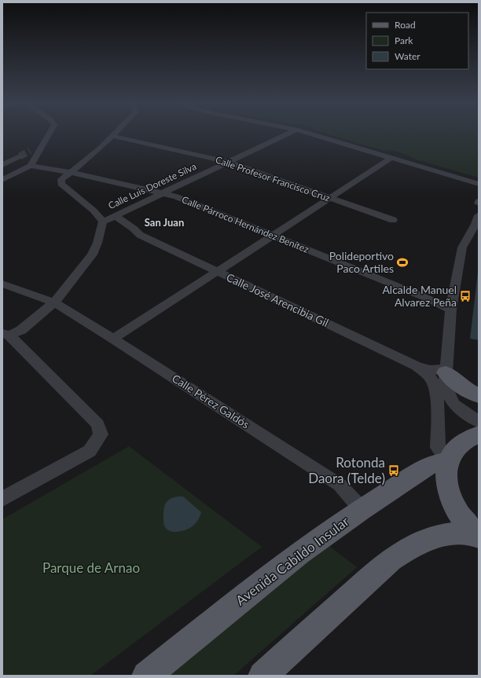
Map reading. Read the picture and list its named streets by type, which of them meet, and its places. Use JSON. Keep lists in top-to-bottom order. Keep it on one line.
{"streets":{"main road":["Avenida Cabildo Insular"],"street":["Calle Profesor Francisco Cruz","Calle Luis Doreste Silva","Calle Párroco Hernández Benítez","Calle José Arencibia Gil","Calle Pérez Galdós"]},"crossings":[["Calle Profesor Francisco Cruz","Calle Luis Doreste Silva"],["Calle Luis Doreste Silva","Calle Párroco Hernández Benítez"],["Calle Luis Doreste Silva","Calle José Arencibia Gil"],["Calle Pérez Galdós","Avenida Cabildo Insular"]],"districts":["San Juan"],"parks":["Parque de Arnao"],"places":{"sports":["Polideportivo Paco Artiles"],"bus stop":["Alcalde Manuel Alvarez Peña","Rotonda Daora (Telde)"]},"legend":["Road","Park","Water"]}
